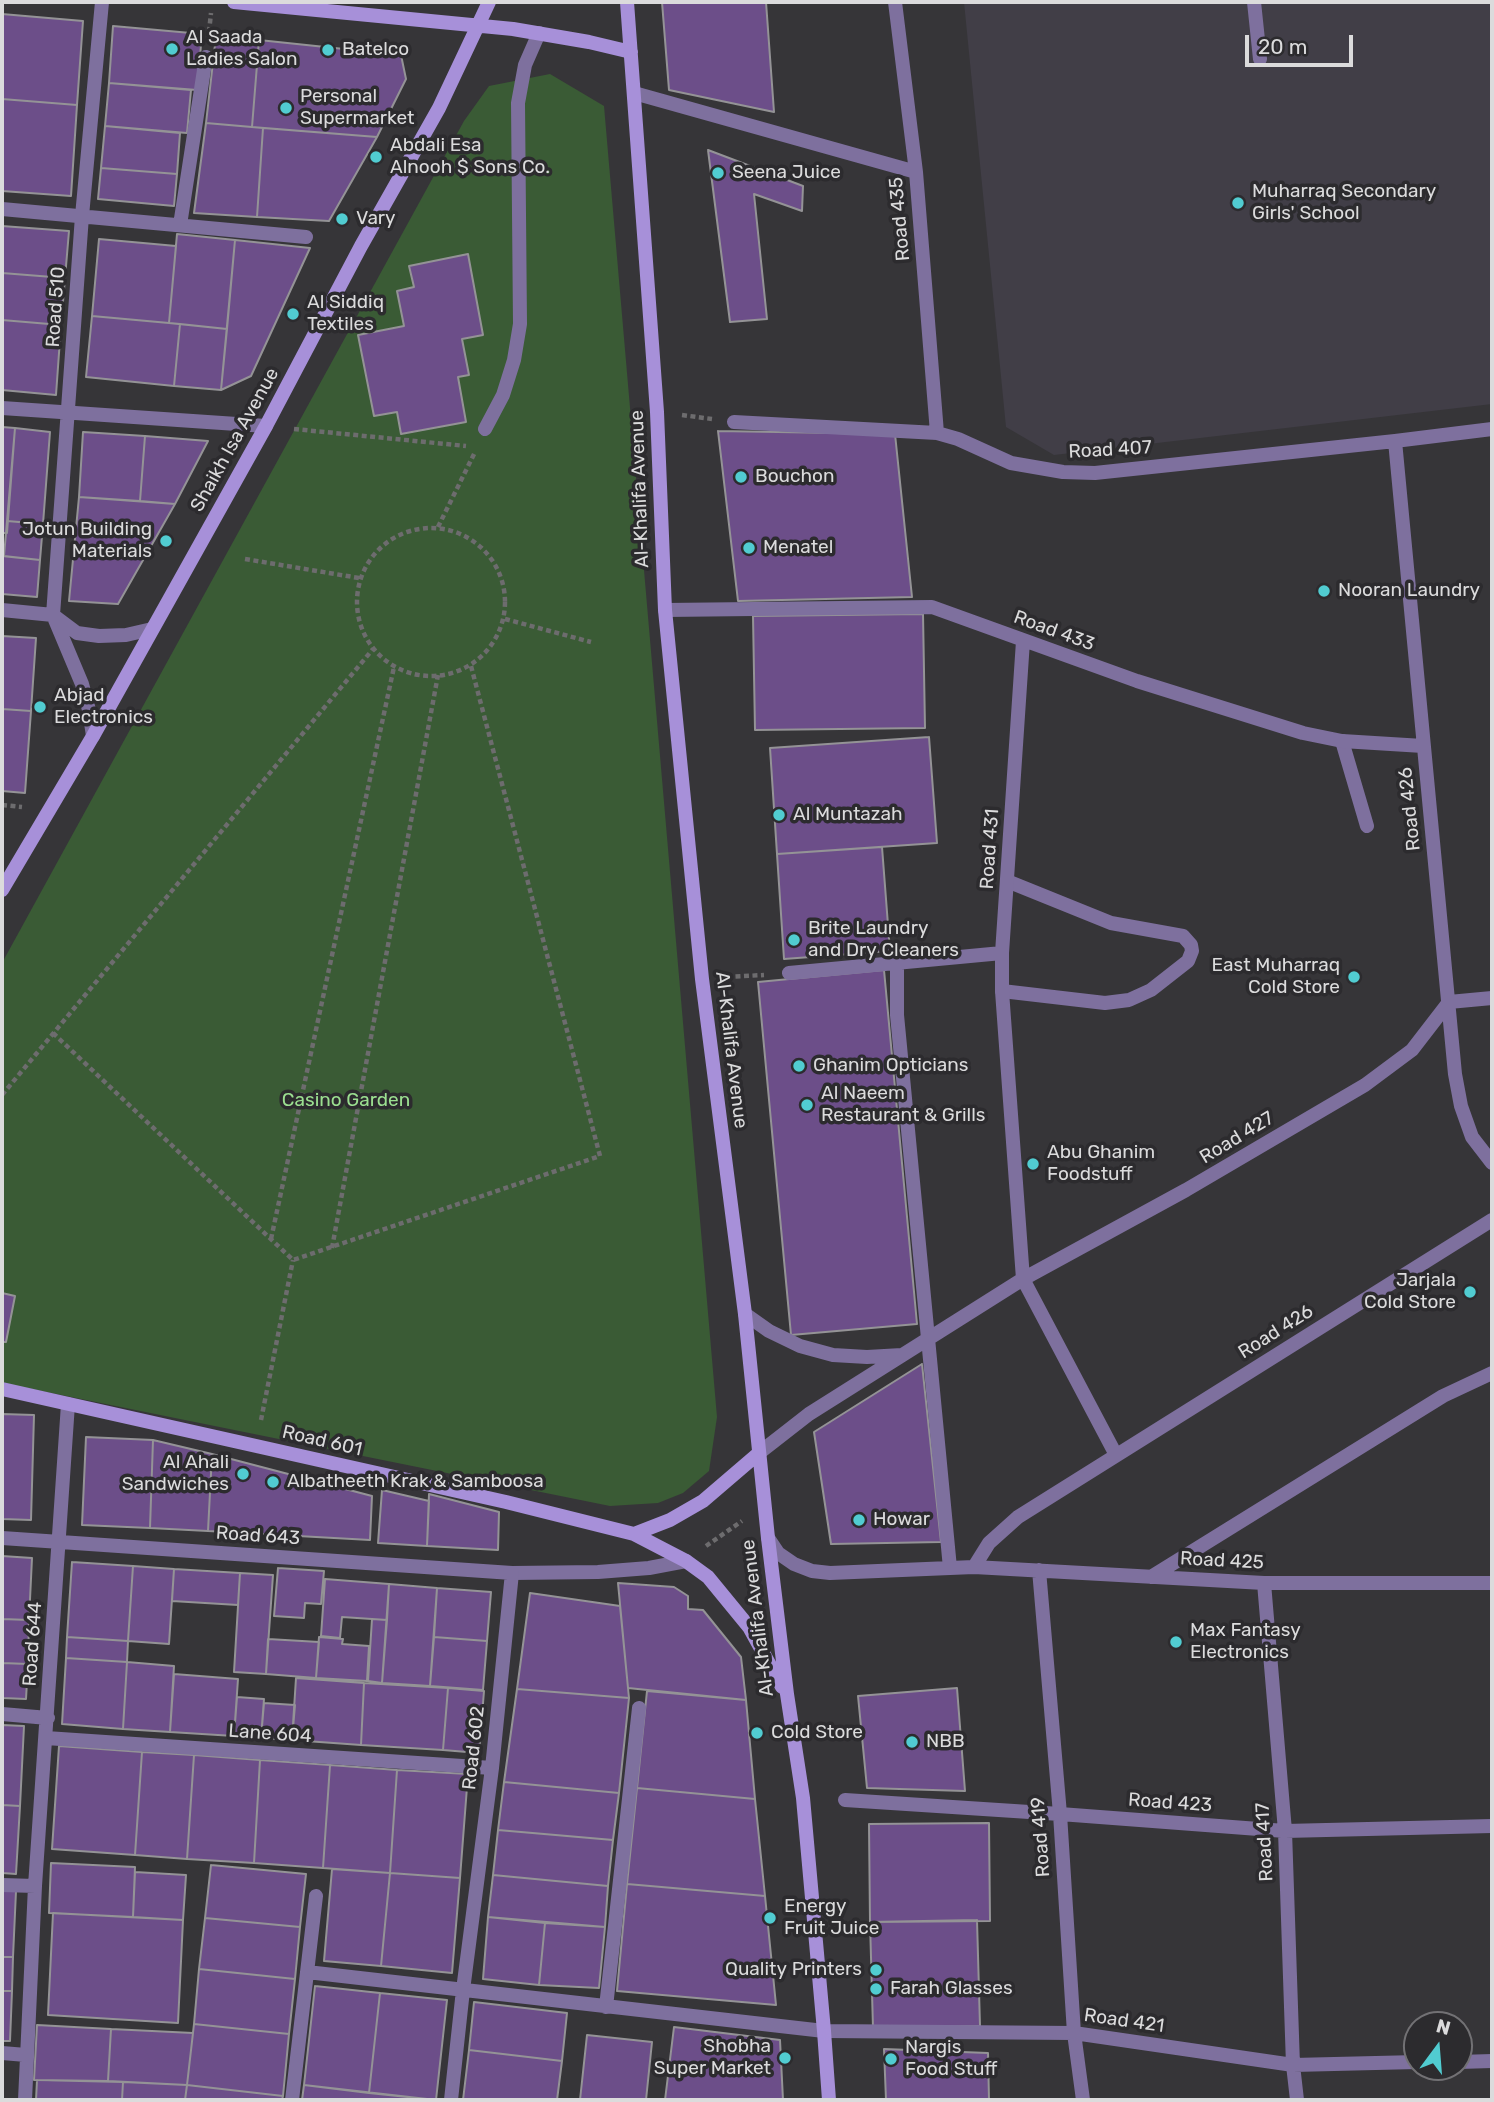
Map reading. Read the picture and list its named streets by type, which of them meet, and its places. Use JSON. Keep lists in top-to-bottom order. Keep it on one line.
{"streets":{"street":["Road 435","Road 510","Shaikh Isa Avenue","Road 407","Al-Khalifa Avenue","Road 433","Road 426","Road 431","Road 427","Road 601","Road 643","Road 425","Road 644","Lane 604","Road 602","Road 423","Road 419","Road 417","Road 421"]},"crossings":[["Road 435","Road 407"],["Road 407","Road 426"],["Al-Khalifa Avenue","Road 433"],["Al-Khalifa Avenue","Road 427"],["Al-Khalifa Avenue","Road 601"],["Al-Khalifa Avenue","Road 425"],["Al-Khalifa Avenue","Road 421"],["Road 433","Road 426"],["Road 433","Road 431"],["Road 426","Road 427"],["Road 426","Road 425"],["Road 601","Road 644"],["Road 643","Road 644"],["Road 643","Road 602"],["Road 425","Road 419"],["Road 425","Road 417"],["Road 644","Lane 604"],["Lane 604","Road 602"],["Road 602","Road 421"],["Road 423","Road 419"],["Road 423","Road 417"],["Road 419","Road 421"],["Road 417","Road 421"]],"parks":["Casino Garden"],"places":["Al Saada Ladies Salon","Batelco","Personal Supermarket","Abdali Esa Alnooh $ Sons Co.","Seena Juice","Muharraq Secondary Girls' School","Vary","Al Siddiq Textiles","Bouchon","Jotun Building Materials","Menatel","Nooran Laundry","Abjad Electronics","Al Muntazah","Brite Laundry and Dry Cleaners","East Muharraq Cold Store","Ghanim Opticians","Al Naeem Restaurant & Grills","Abu Ghanim Foodstuff","Jarjala Cold Store","Al Ahali Sandwiches","Albatheeth Krak & Samboosa","Howar","Max Fantasy Electronics","Cold Store","NBB","Energy Fruit Juice","Quality Printers","Farah Glasses","Shobha Super Market","Nargis Food Stuff"],"scale_bar":"20 m","north":"top"}
